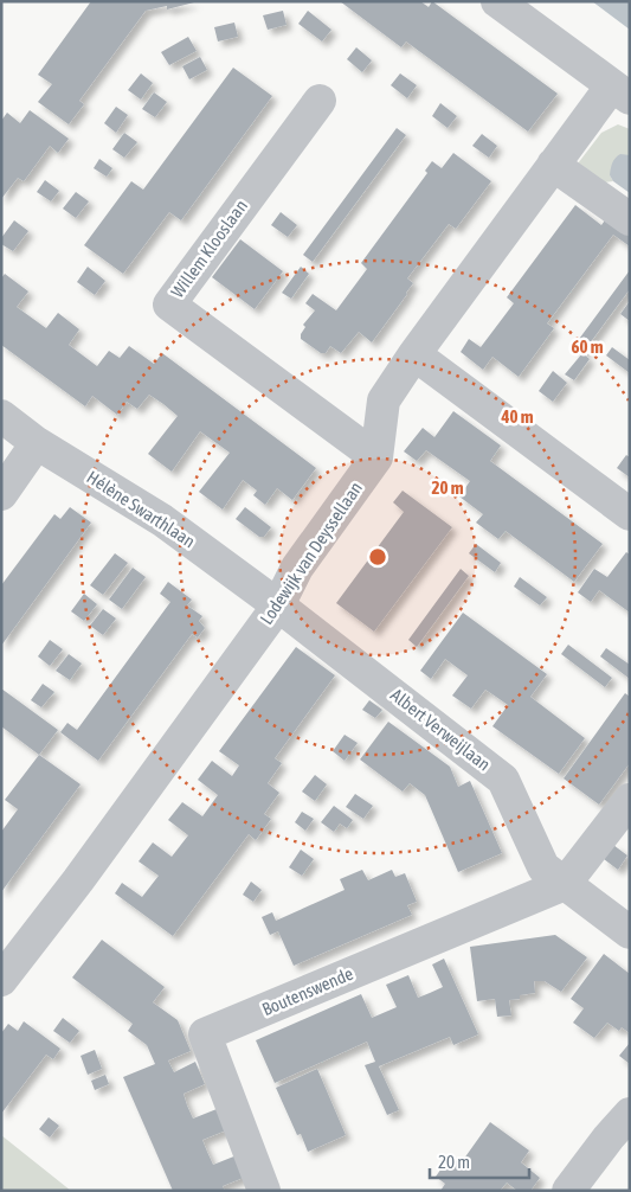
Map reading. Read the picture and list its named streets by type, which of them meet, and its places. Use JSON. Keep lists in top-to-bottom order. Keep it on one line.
{"streets":{"street":["Willem Klooslaan","Hélène Swarthlaan","Lodewijk van Deyssellaan","Albert Verweijlaan","Boutenswende"]},"crossings":[["Willem Klooslaan","Lodewijk van Deyssellaan"],["Hélène Swarthlaan","Lodewijk van Deyssellaan"],["Hélène Swarthlaan","Albert Verweijlaan"],["Lodewijk van Deyssellaan","Albert Verweijlaan"],["Albert Verweijlaan","Boutenswende"]],"scale_bar":"20 m","rings":["60 m","40 m","20 m"]}
